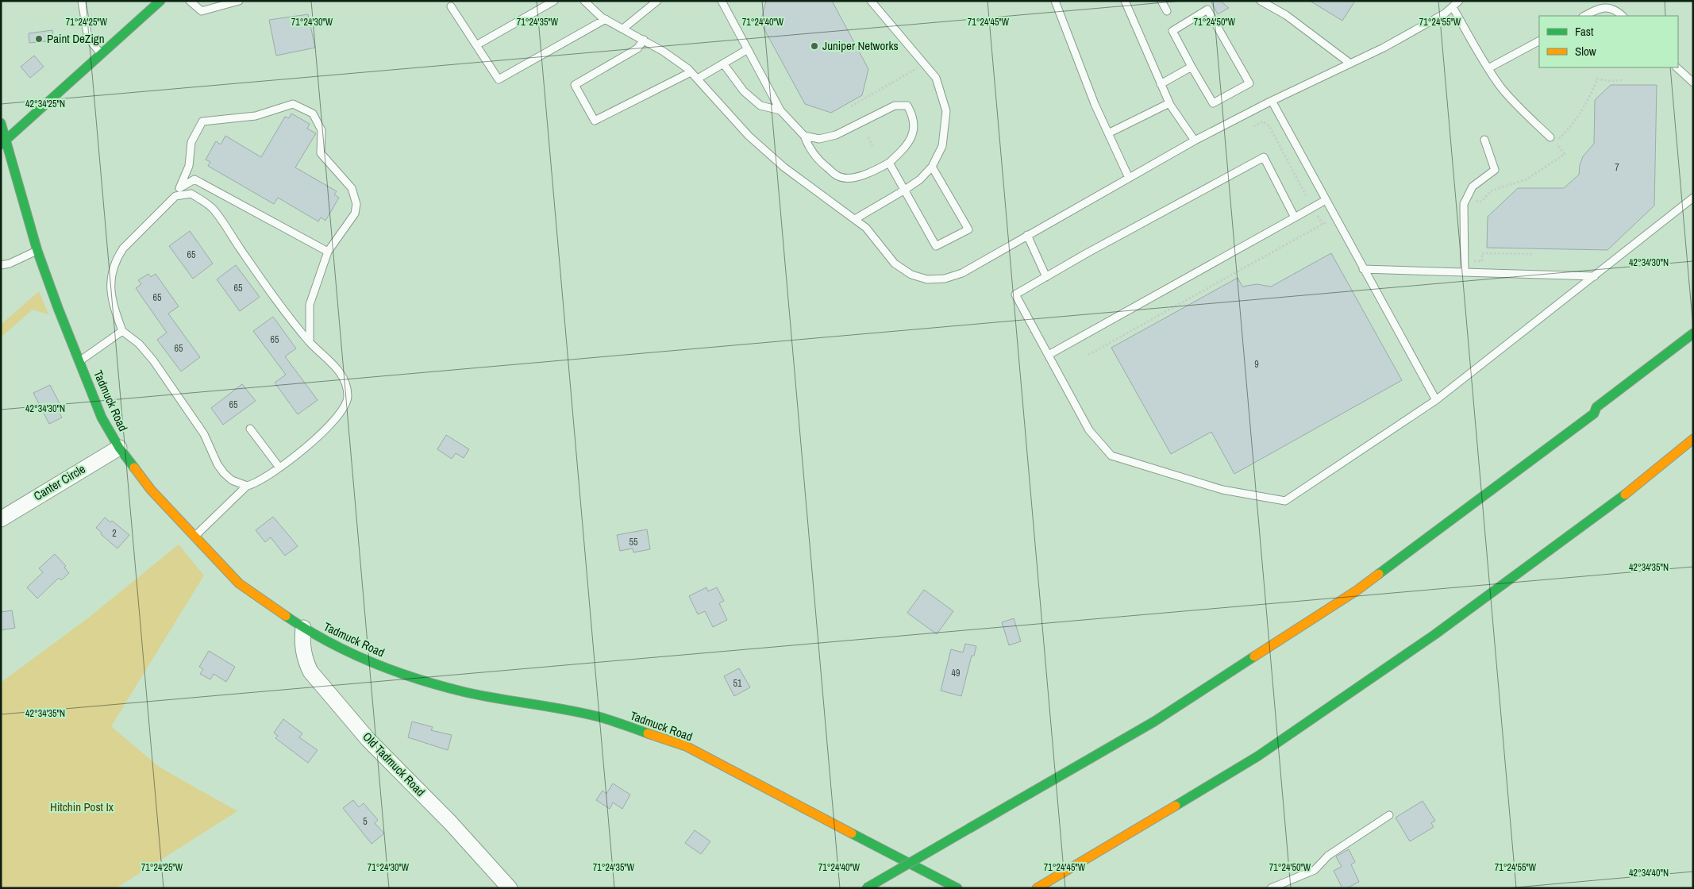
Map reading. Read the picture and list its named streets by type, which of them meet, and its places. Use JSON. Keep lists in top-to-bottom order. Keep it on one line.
{"streets":{"main road":["Tadmuck Road"],"street":["Canter Circle","Old Tadmuck Road"]},"crossings":[["Tadmuck Road","Canter Circle"],["Tadmuck Road","Old Tadmuck Road"]],"parks":["Hitchin Post Ix"],"places":["Paint DeZign","Juniper Networks"],"house_numbers":["7","65","65","65","65","65","9","65","2","55","49","51","5"],"legend":["Fast","Slow"],"coordinates":["71°24'25\"W","71°24'30\"W","71°24'35\"W","71°24'40\"W","71°24'45\"W","71°24'50\"W","71°24'55\"W","42°34'25\"N","42°34'30\"N","42°34'35\"N","42°34'40\"N"]}
